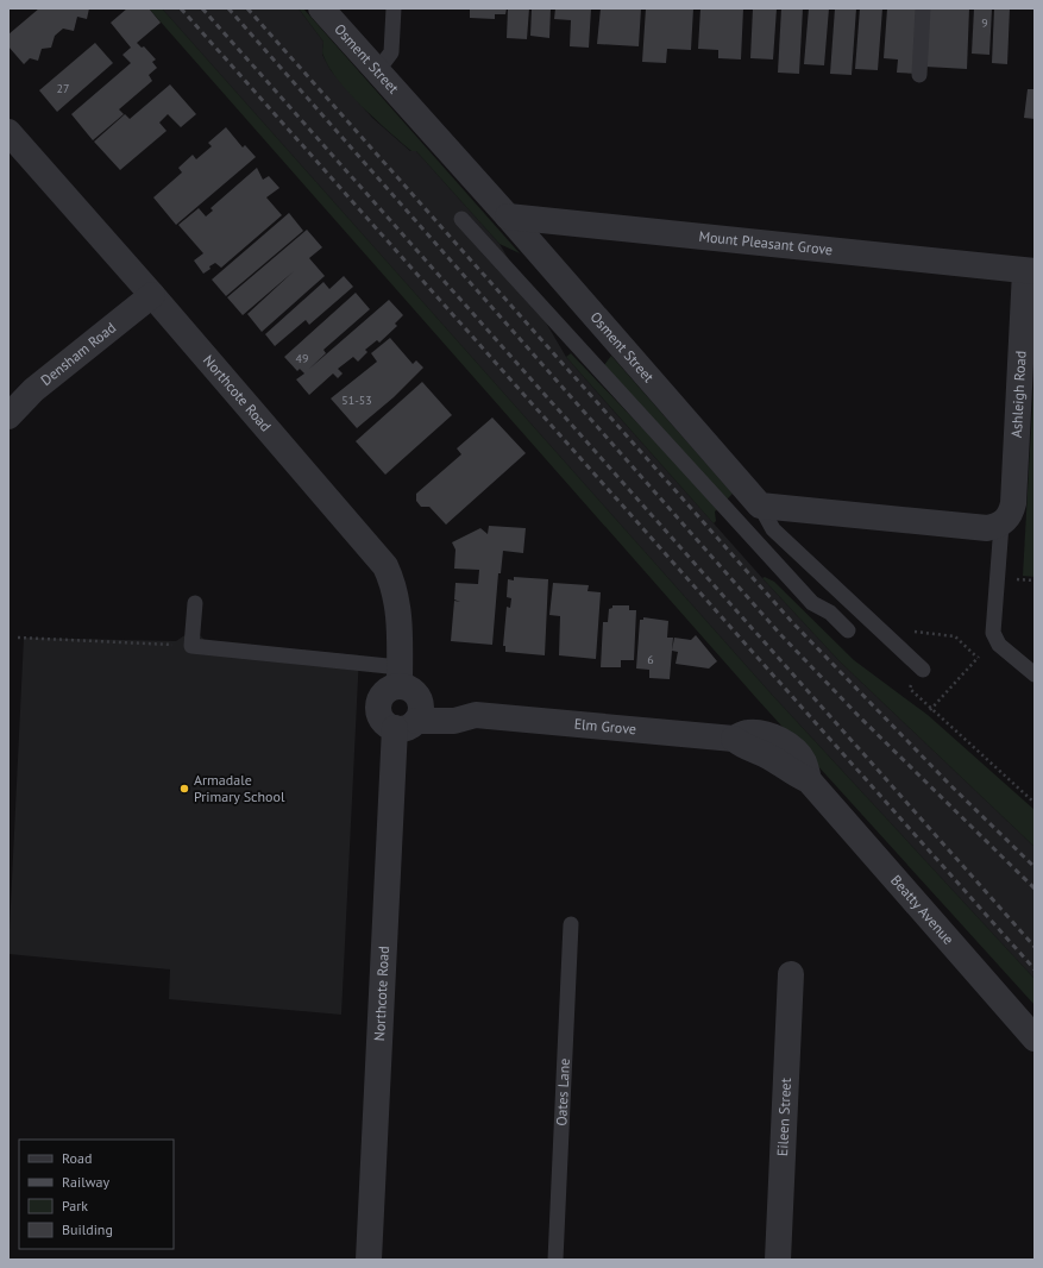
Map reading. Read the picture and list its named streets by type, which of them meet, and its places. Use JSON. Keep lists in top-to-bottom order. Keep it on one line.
{"streets":{"street":["Osment Street","Mount Pleasant Grove","Densham Road","Northcote Road","Ashleigh Road","Elm Grove","Beatty Avenue","Eileen Street"],"lane":["Oates Lane"]},"crossings":[["Osment Street","Mount Pleasant Grove"],["Mount Pleasant Grove","Ashleigh Road"],["Densham Road","Northcote Road"],["Northcote Road","Elm Grove"],["Elm Grove","Beatty Avenue"]],"places":["Armadale Primary School"],"house_numbers":["9","27","49","51-53","6"],"legend":["Road","Railway","Park","Building"]}
